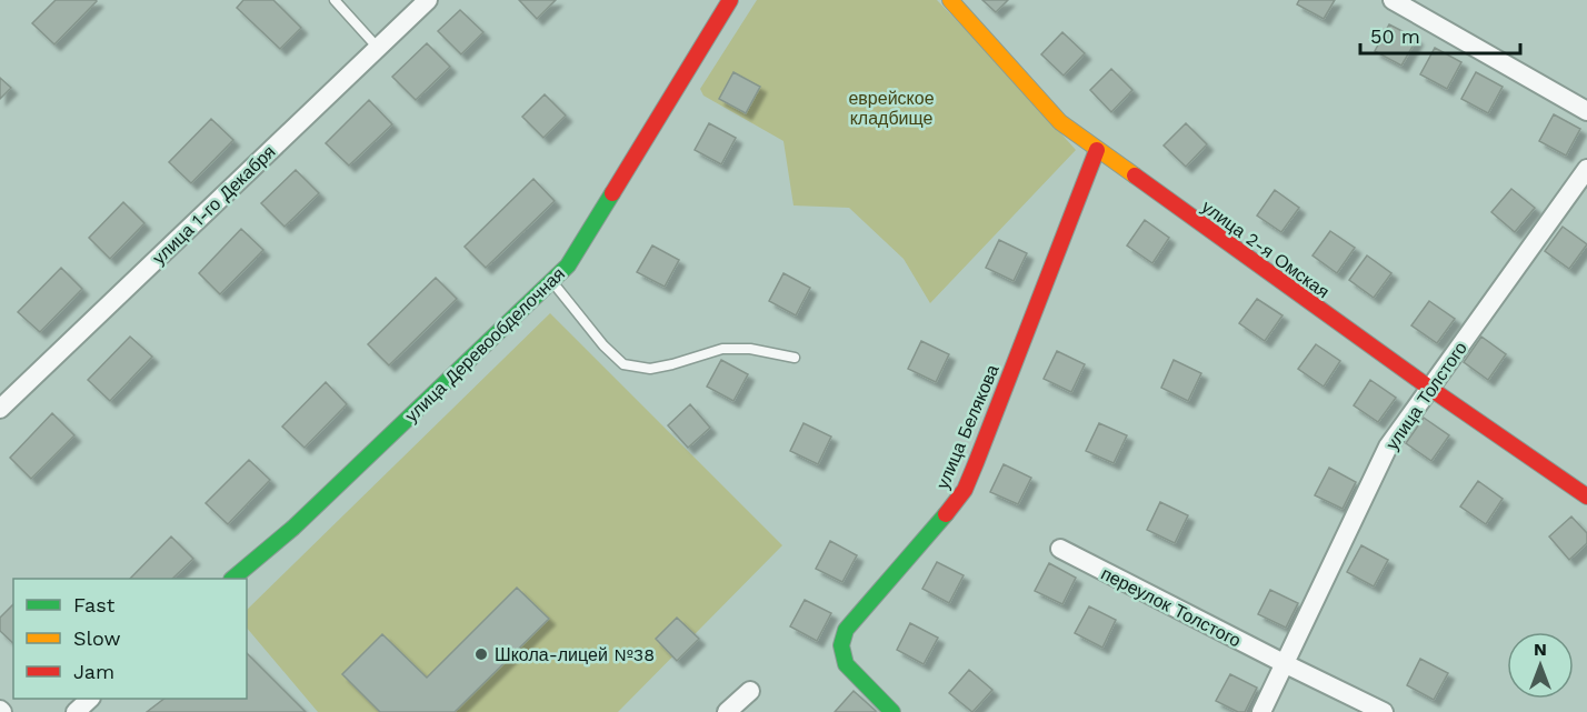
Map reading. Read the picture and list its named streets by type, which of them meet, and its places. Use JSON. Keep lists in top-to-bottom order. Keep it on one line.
{"streets":{"street":["улица 1-го Декабря","улица 2-я Омская","улица Деревообделочная","улица Толстого","улица Белякова","переулок Толстого"]},"crossings":[["улица 2-я Омская","улица Толстого"],["улица 2-я Омская","улица Белякова"],["улица Толстого","переулок Толстого"]],"parks":["еврейское кладбище"],"places":["Школа-лицей №38"],"legend":["Fast","Slow","Jam"],"scale_bar":"50 m","north":"top"}
